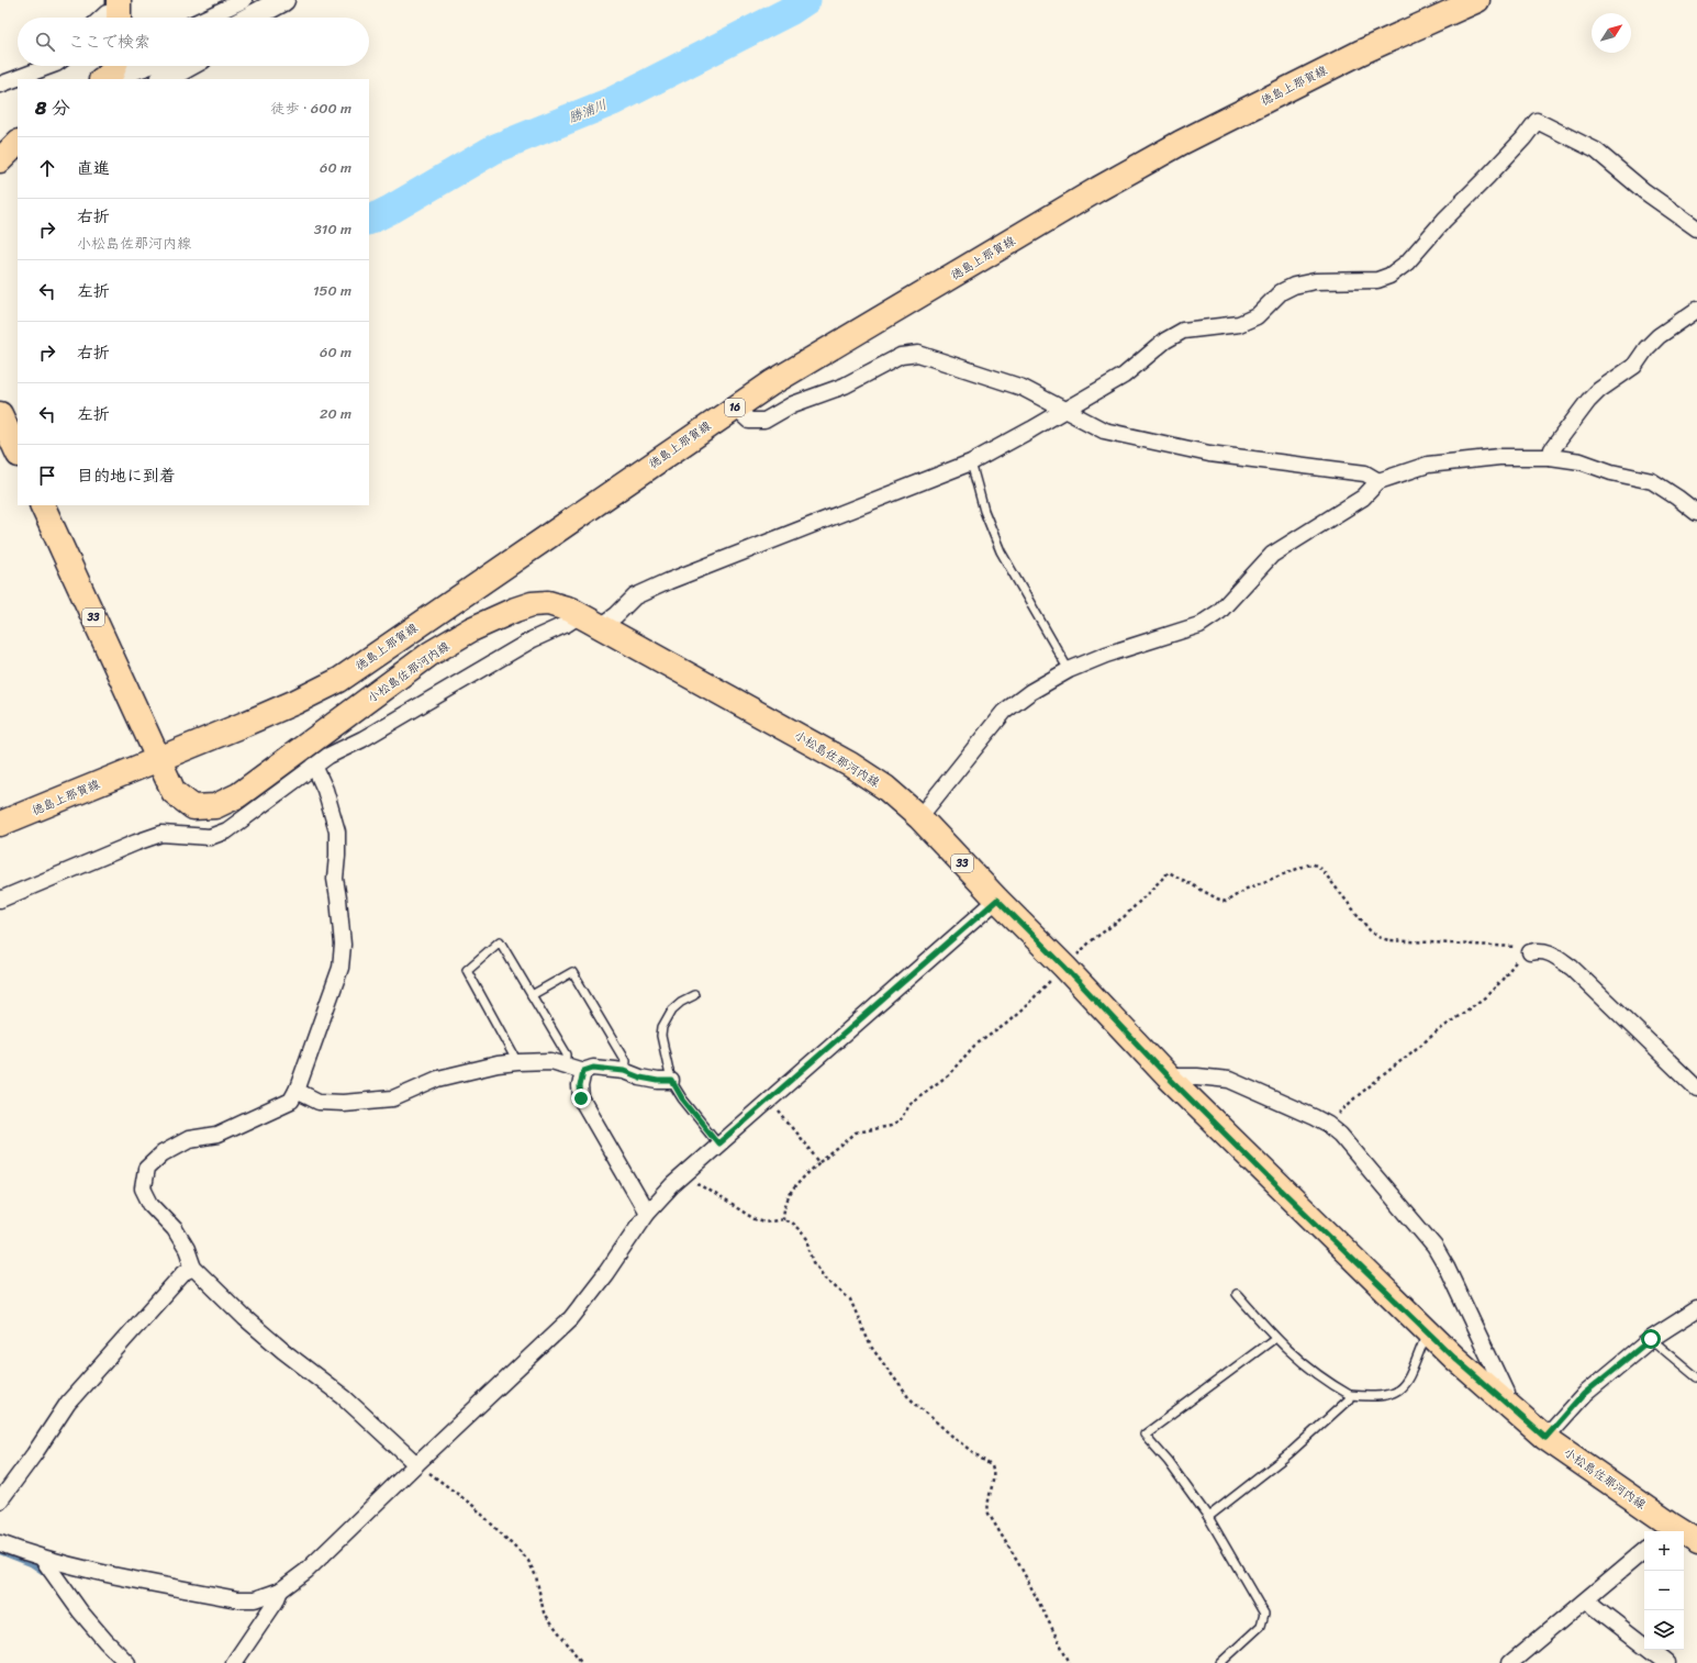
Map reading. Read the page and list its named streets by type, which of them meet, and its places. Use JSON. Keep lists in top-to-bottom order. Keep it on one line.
{"streets":{"main road":["徳島上那賀線","16","33","小松島佐那河内線"]},"crossings":[["徳島上那賀線","小松島佐那河内線"]],"water":["勝浦川"],"north":"top right","page":{"search":"ここで検索","heading":["8 分","徒歩 · 600 m"],"list":[["直進","60 m"],["右折","小松島佐那河内線","310 m"],["左折","150 m"],["右折","60 m"],["左折","20 m"],"目的地に到着"],"map_buttons":["+","−"]}}
